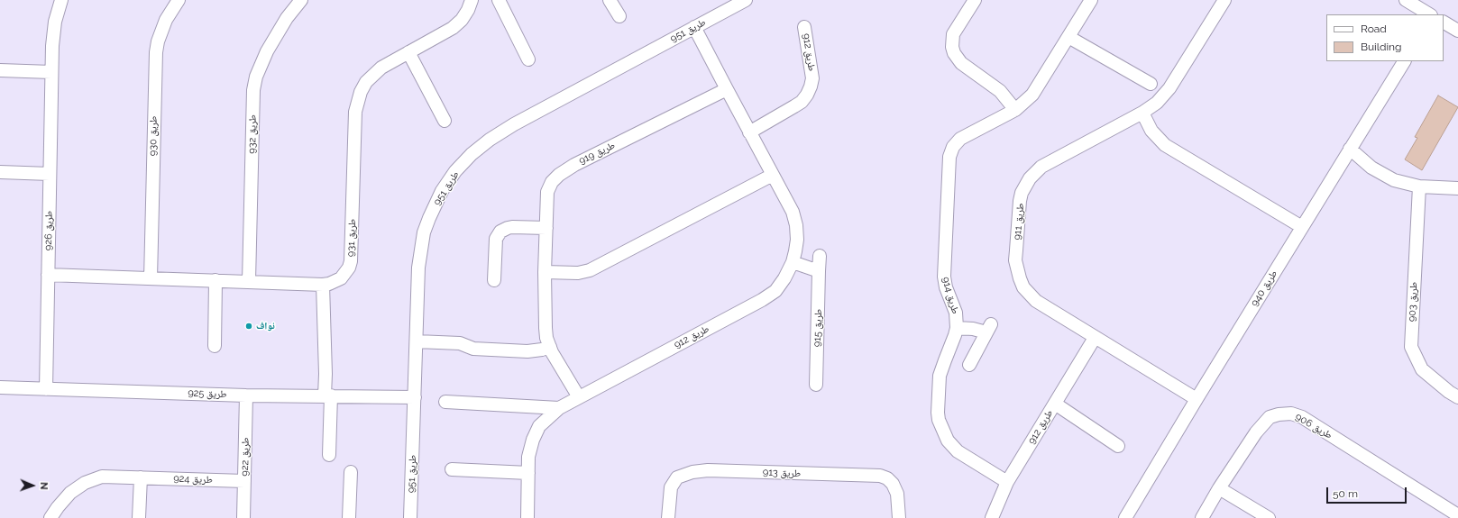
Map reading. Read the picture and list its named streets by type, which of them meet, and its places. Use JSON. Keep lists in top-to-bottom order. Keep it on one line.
{"streets":{"street":["طريق 951","طريق 912","طريق 932","طريق 930","طريق 919","طريق 911","طريق 926","طريق 931","طريق 940","طريق 914","طريق 903","طريق 915","طريق 925","طريق 906","طريق 922","طريق 913","طريق 924"]},"crossings":[["طريق 951","طريق 912"],["طريق 951","طريق 925"],["طريق 912","طريق 919"],["طريق 912","طريق 911"],["طريق 912","طريق 914"],["طريق 932","طريق 931"],["طريق 930","طريق 931"],["طريق 911","طريق 940"],["طريق 926","طريق 931"],["طريق 926","طريق 925"],["طريق 925","طريق 922"],["طريق 922","طريق 924"]],"places":["نواف"],"legend":["Road","Building"],"scale_bar":"50 m","north":"right"}
